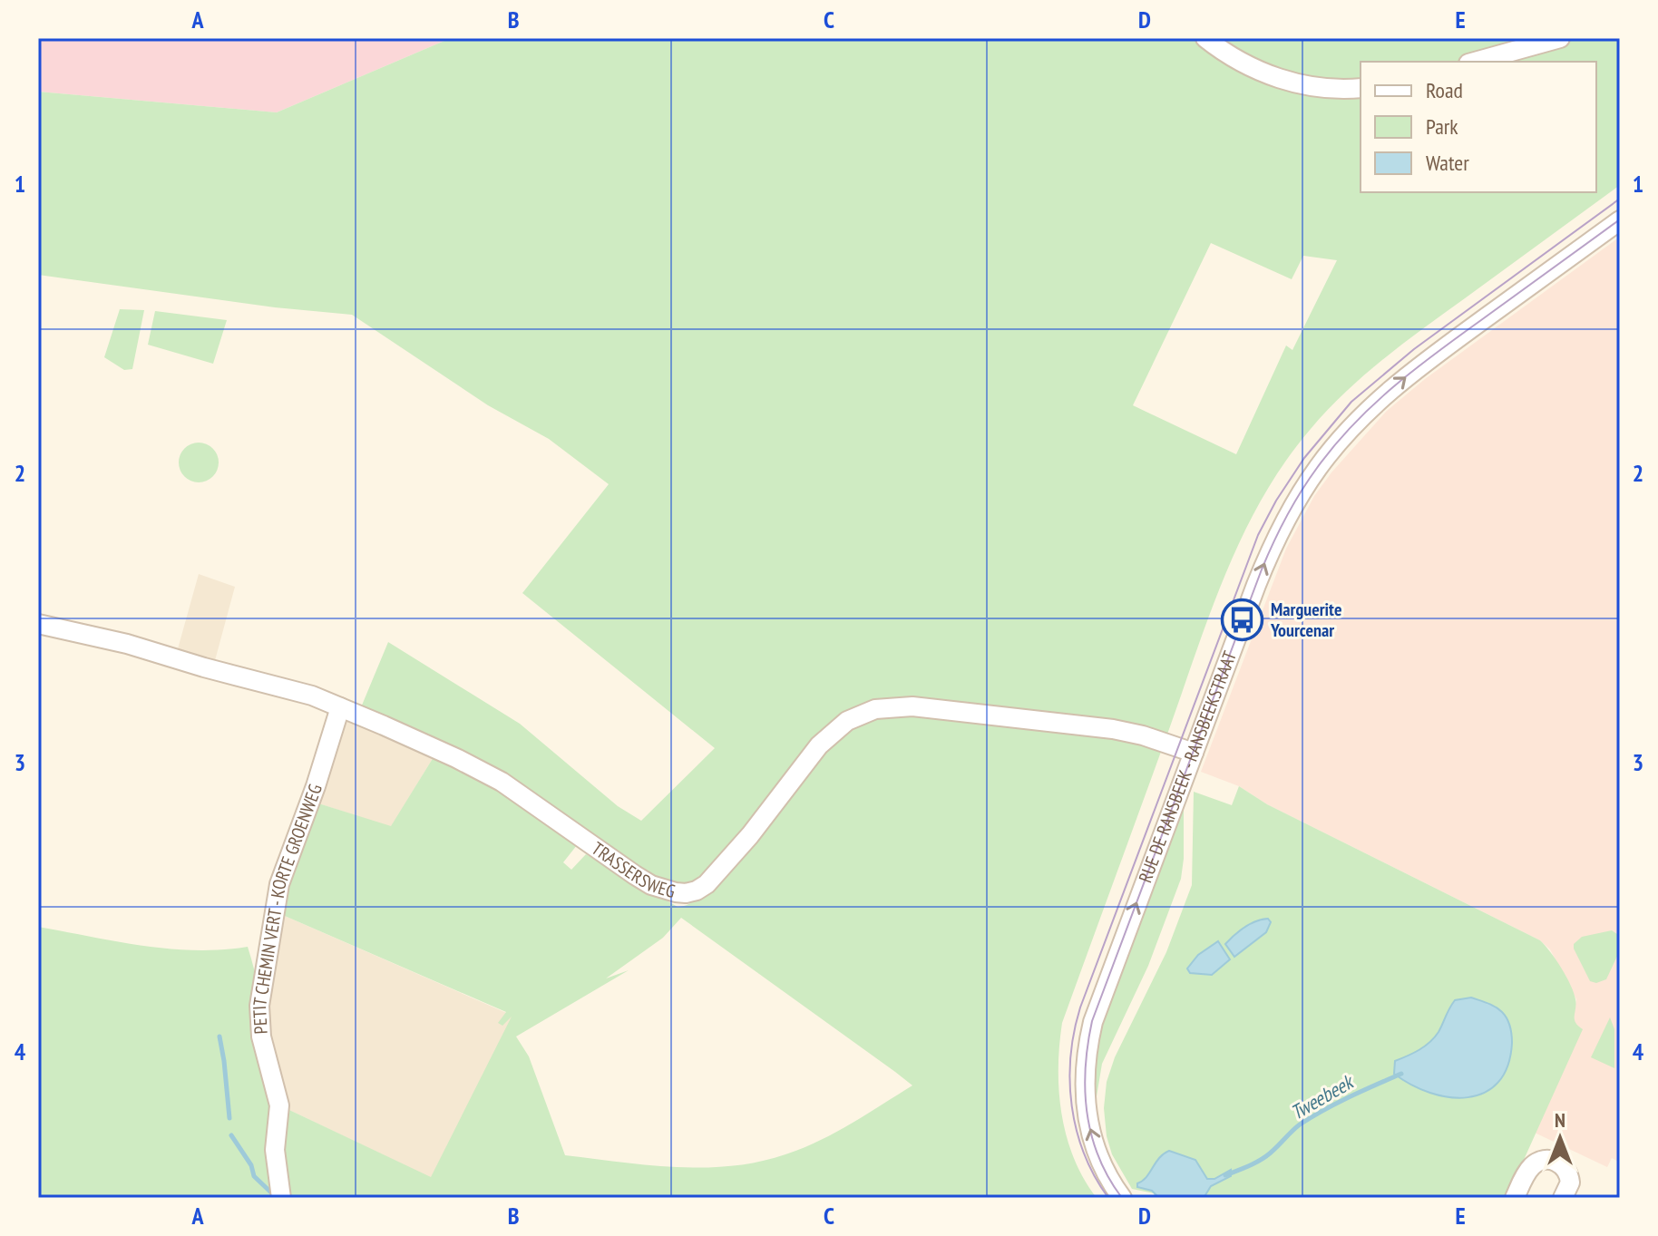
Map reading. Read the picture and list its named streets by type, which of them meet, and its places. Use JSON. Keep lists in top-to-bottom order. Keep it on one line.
{"streets":{"street":["RUE DE RANSBEEK - RANSBEEKSTRAAT","TRASSERSWEG","PETIT CHEMIN VERT - KORTE GROENWEG"]},"crossings":[["RUE DE RANSBEEK - RANSBEEKSTRAAT","TRASSERSWEG"],["TRASSERSWEG","PETIT CHEMIN VERT - KORTE GROENWEG"]],"one_way":["RUE DE RANSBEEK - RANSBEEKSTRAAT"],"water":["Tweebeek"],"places":{"bus stop":["Marguerite Yourcenar"]},"legend":["Road","Park","Water"],"north":"top","grid":{"columns":["A","B","C","D","E"],"rows":["1","2","3","4"]}}
